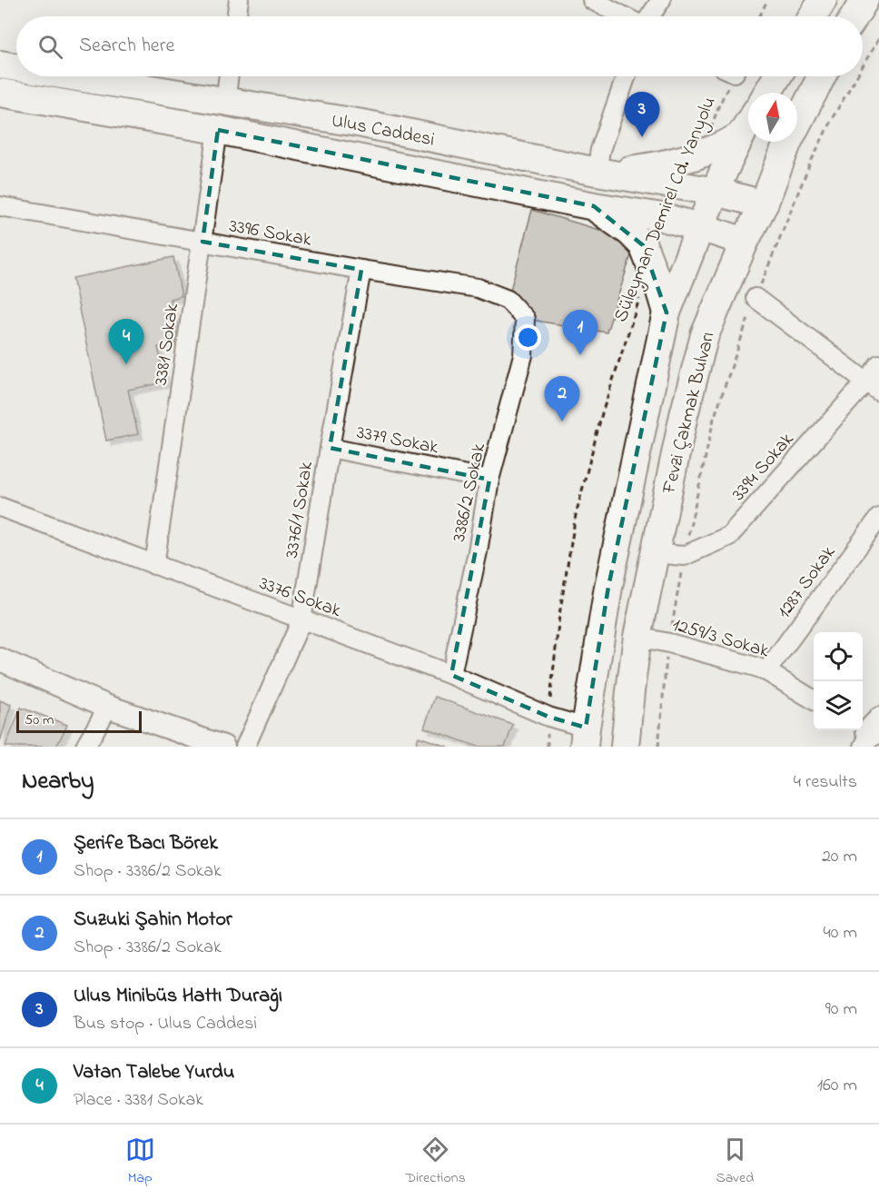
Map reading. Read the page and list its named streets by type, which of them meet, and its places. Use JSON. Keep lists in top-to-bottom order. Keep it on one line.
{"streets":{"main road":["Ulus Caddesi","Fevzi Çakmak Bulvarı"],"street":["3396 Sokak","3381 Sokak","3379 Sokak","3394 Sokak","3386/2 Sokak","3376/1 Sokak","1287 Sokak","3376 Sokak","1259/3 Sokak"],"path":["Süleyman Demirel Cd. Yanyolu"]},"crossings":[["Ulus Caddesi","3381 Sokak"],["Ulus Caddesi","Fevzi Çakmak Bulvarı"],["Süleyman Demirel Cd. Yanyolu","3376 Sokak"],["3396 Sokak","3381 Sokak"],["3396 Sokak","3386/2 Sokak"],["3396 Sokak","3376/1 Sokak"],["3381 Sokak","3376 Sokak"],["Fevzi Çakmak Bulvarı","3394 Sokak"],["Fevzi Çakmak Bulvarı","3376 Sokak"],["Fevzi Çakmak Bulvarı","1259/3 Sokak"],["3379 Sokak","3386/2 Sokak"],["3379 Sokak","3376/1 Sokak"],["3386/2 Sokak","3376 Sokak"],["3376/1 Sokak","3376 Sokak"],["1287 Sokak","1259/3 Sokak"]],"scale_bar":"50 m","north":"top","page":{"search":"Search here","pins":["3","1","4","2"],"scale":"50 m","heading":["Nearby","4 results"],"list":[{"mark":"1","name":"Şerife Bacı Börek","note":"Shop · 3386/2 Sokak","value":"20 m"},{"mark":"2","name":"Suzuki Şahin Motor","note":"Shop · 3386/2 Sokak","value":"40 m"},{"mark":"3","name":"Ulus Minibüs Hattı Durağı","note":"Bus stop · Ulus Caddesi","value":"90 m"},{"mark":"4","name":"Vatan Talebe Yurdu","note":"Place · 3381 Sokak","value":"160 m"}],"nav":["Map","Directions","Saved"]}}
